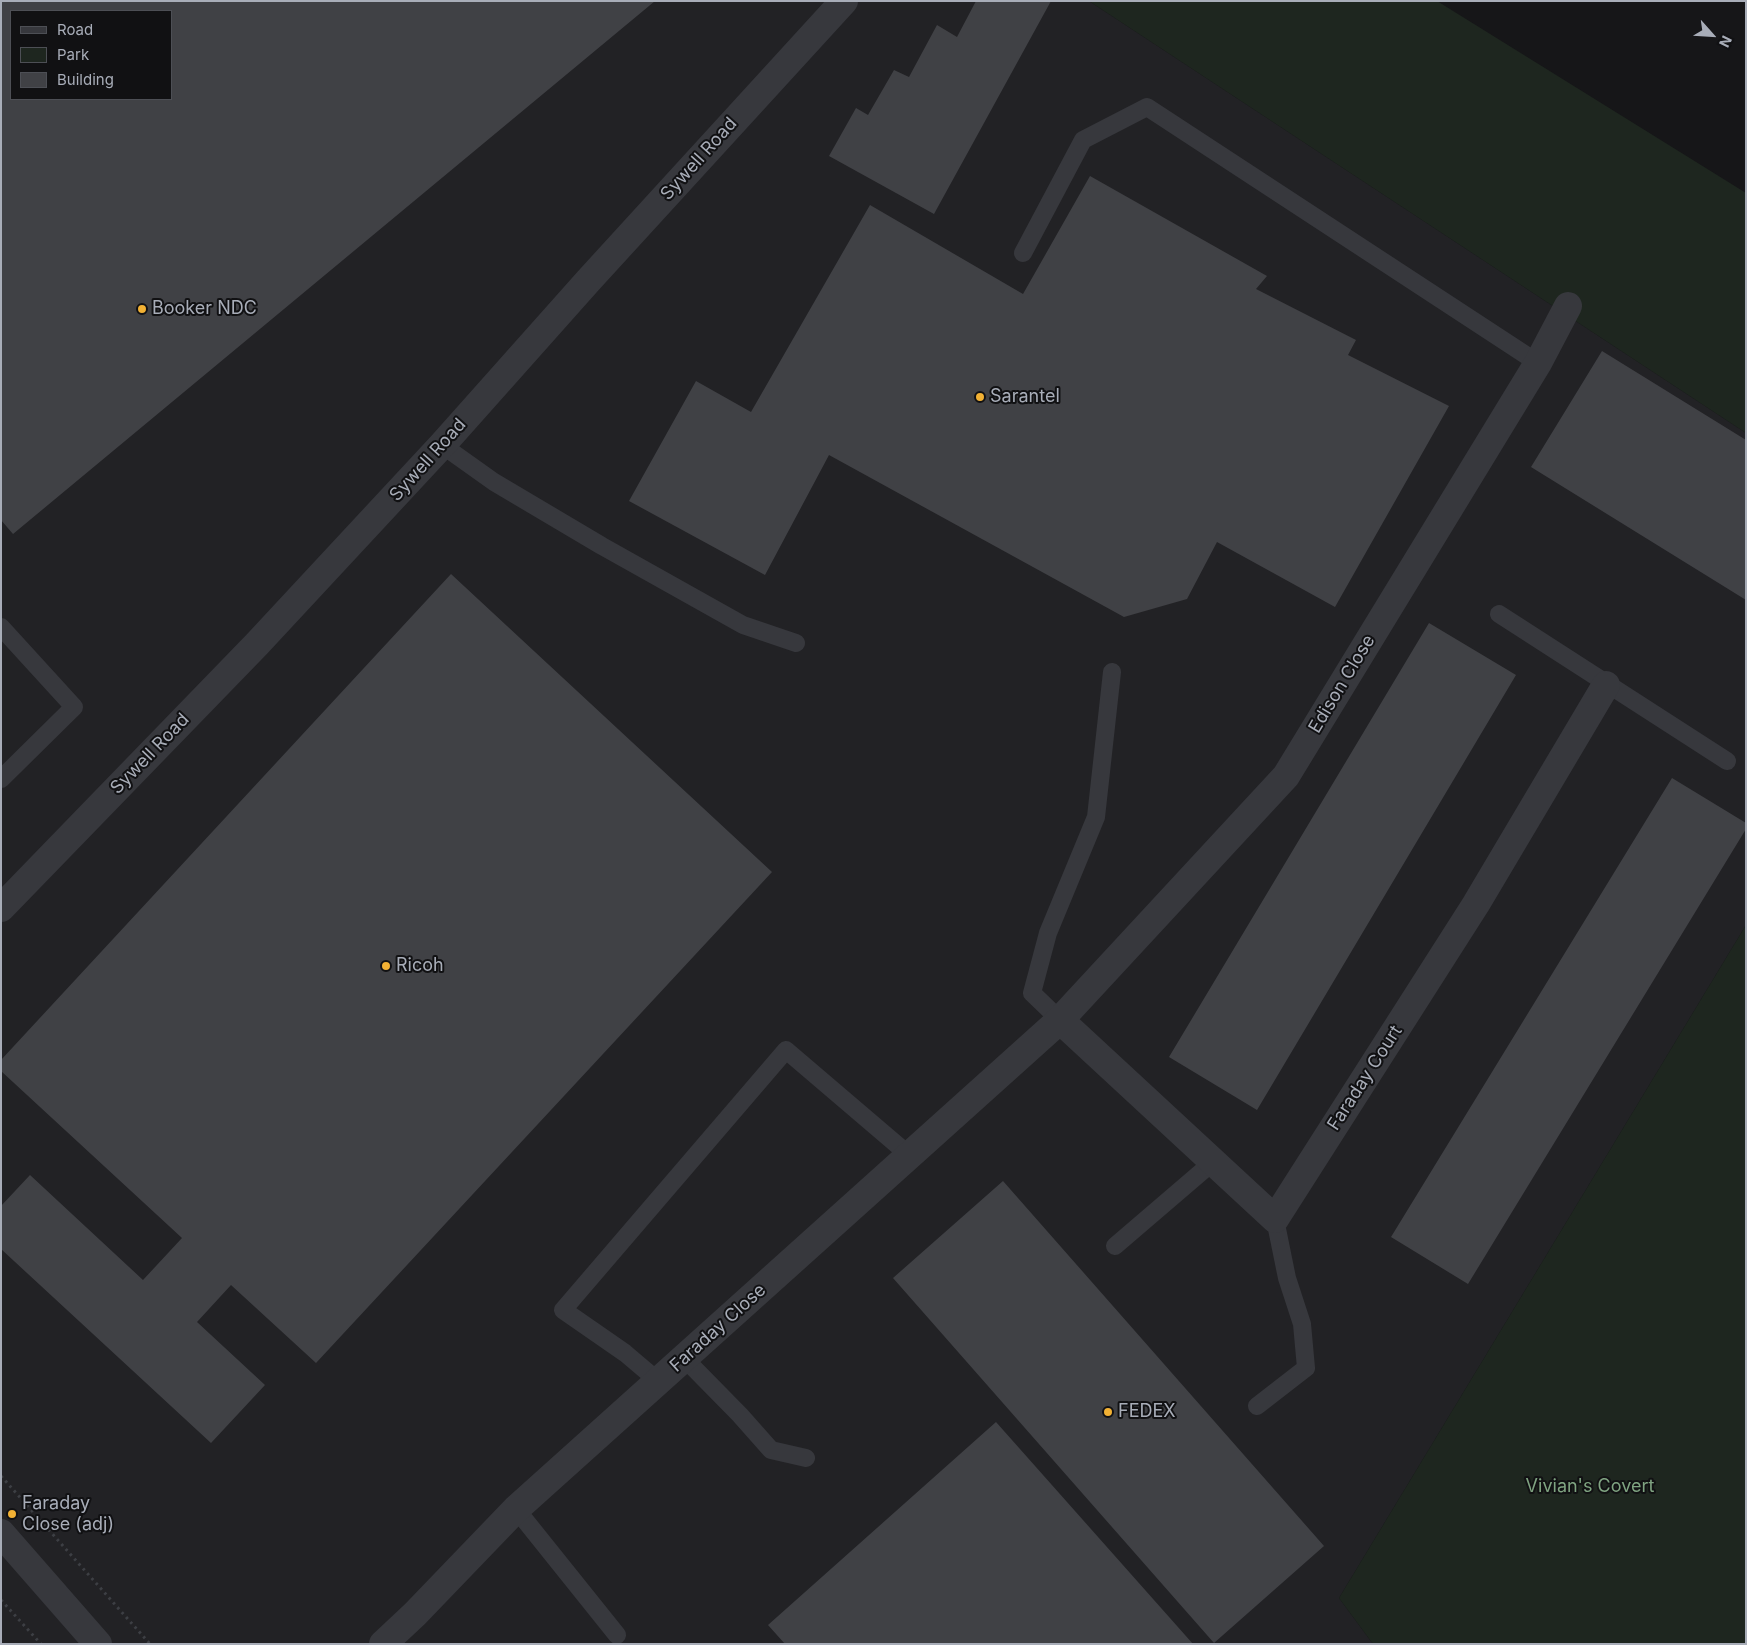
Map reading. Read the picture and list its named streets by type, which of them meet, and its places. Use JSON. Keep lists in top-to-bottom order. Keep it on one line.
{"streets":{"street":["Sywell Road","Edison Close","Faraday Court","Faraday Close"]},"crossings":[["Edison Close","Faraday Close"]],"parks":["Vivian's Covert"],"places":["Booker NDC","Sarantel","Ricoh","FEDEX","Faraday Close (adj)"],"legend":["Road","Park","Building"],"north":"bottom right"}
